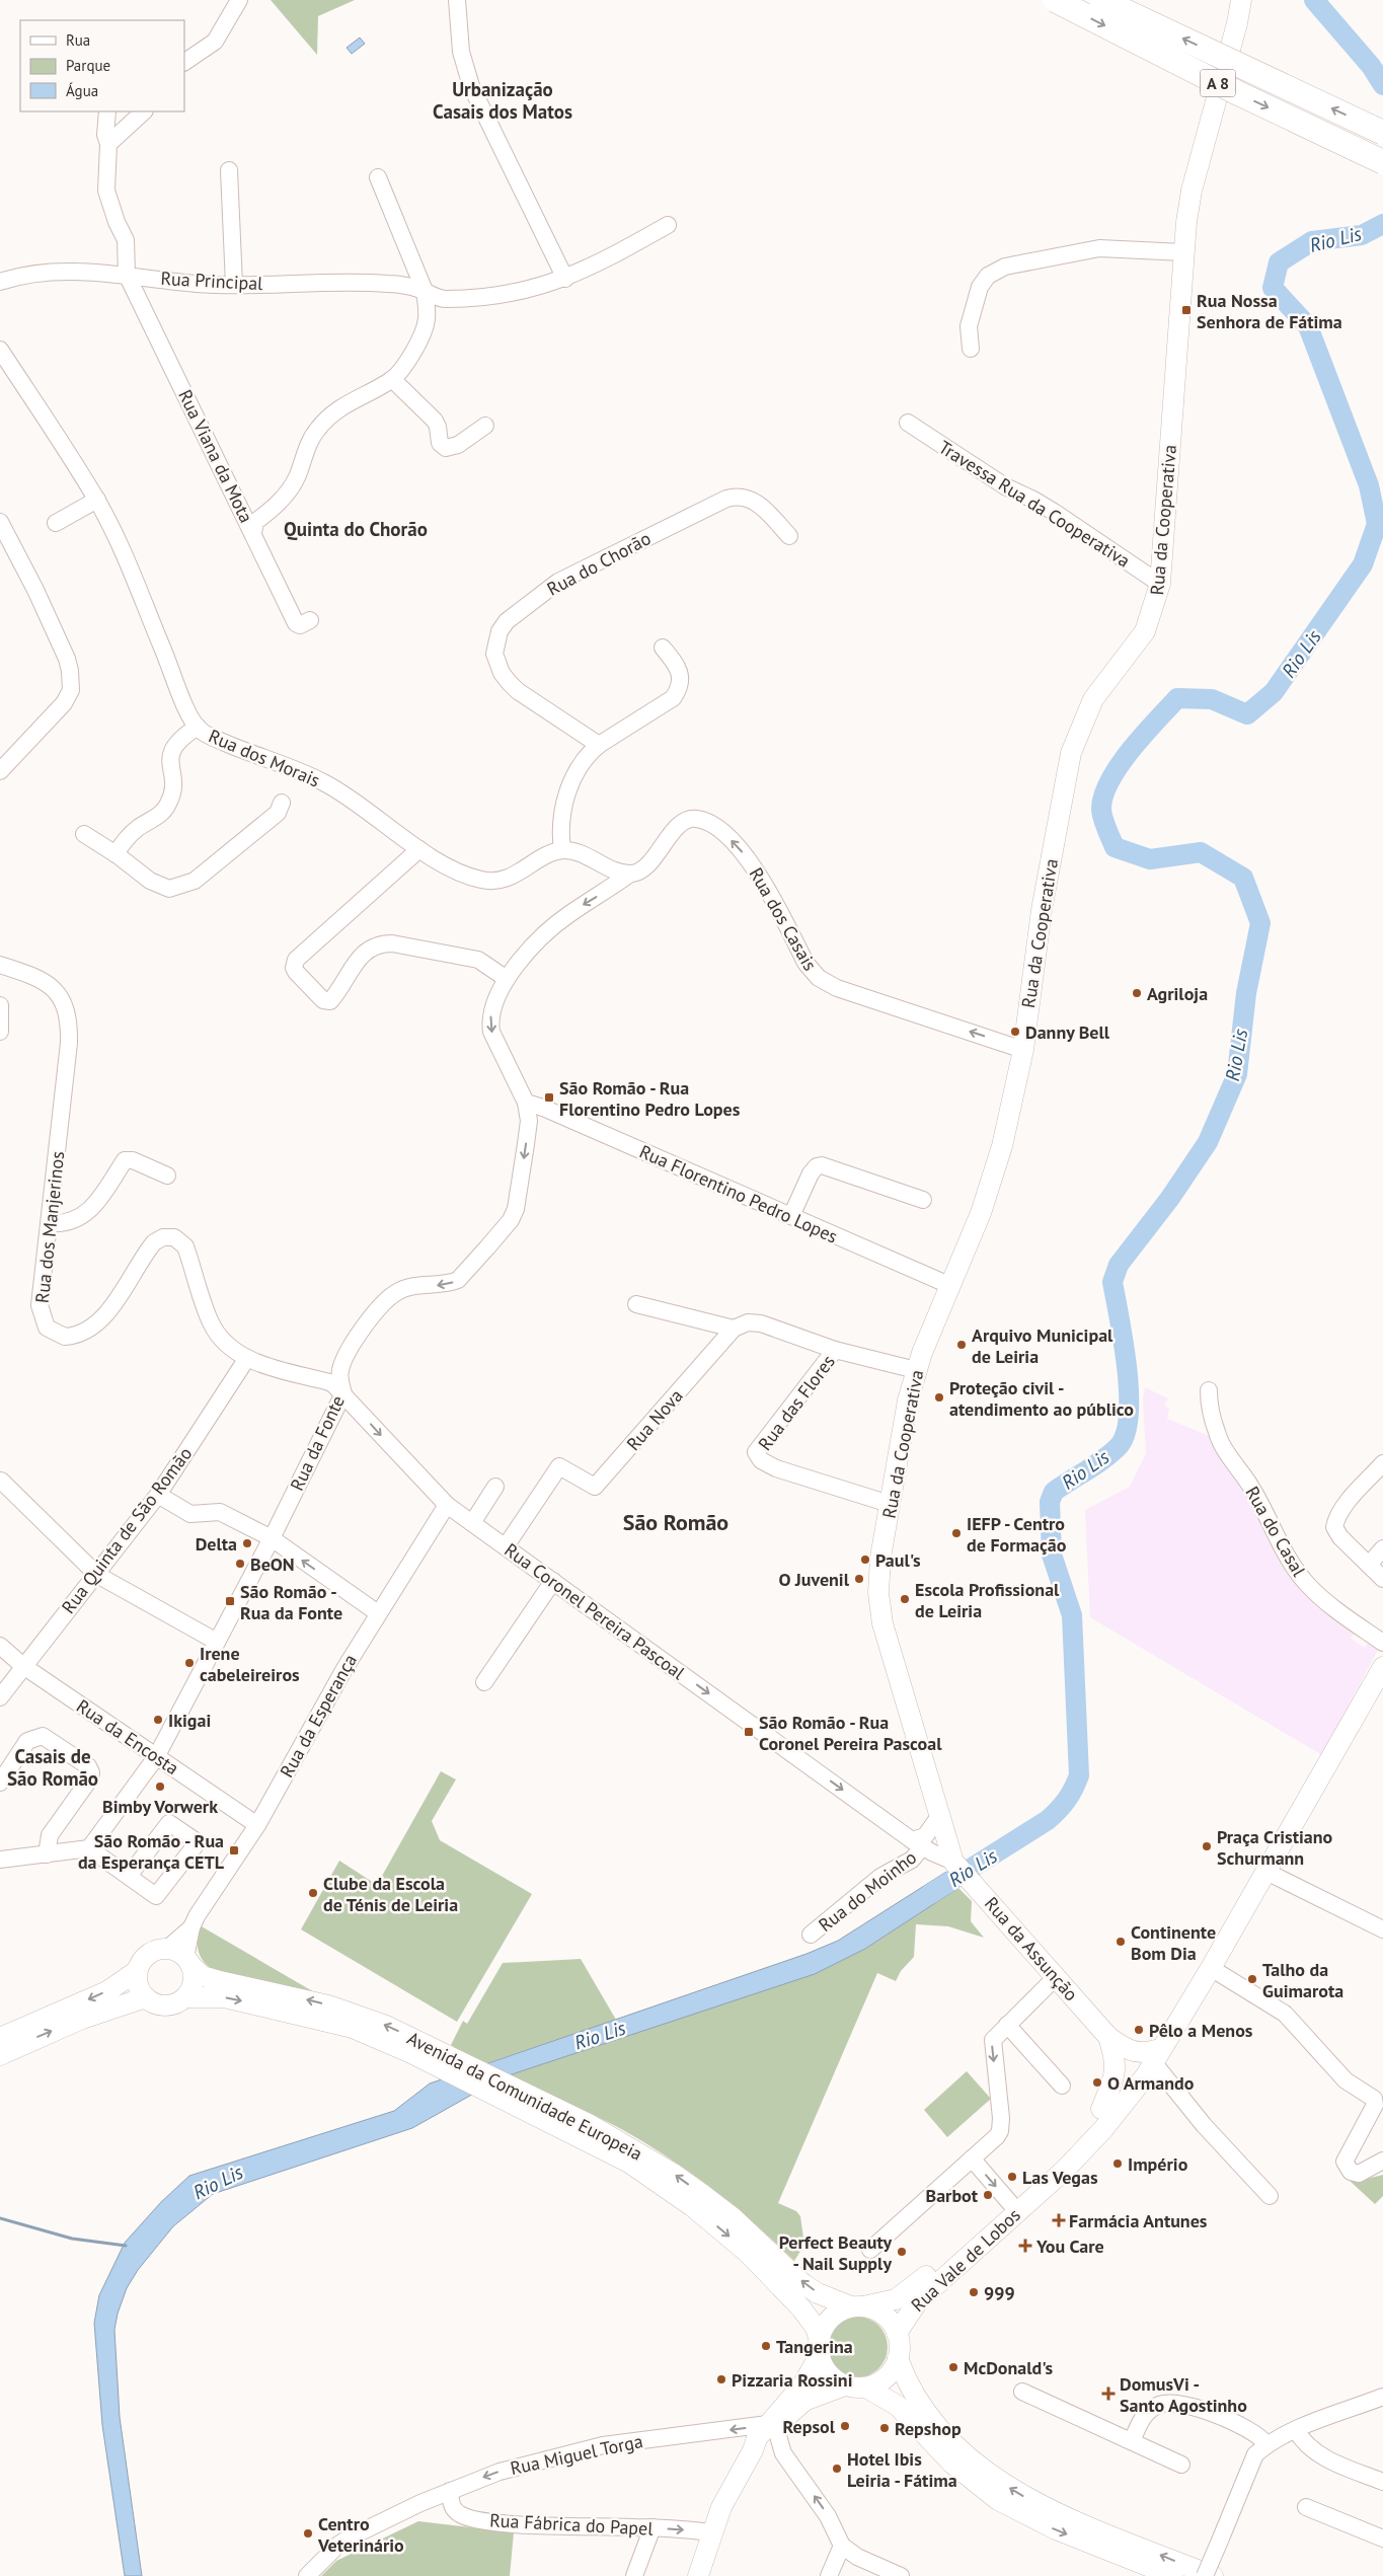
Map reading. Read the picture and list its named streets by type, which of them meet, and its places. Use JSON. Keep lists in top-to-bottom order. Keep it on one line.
{"streets":{"highway":["A 8"],"main road":["Rua da Cooperativa","Rua da Assunção","Avenida da Comunidade Europeia","Rua Vale de Lobos"],"street":["Rua Principal","Rua Viana da Mota","Travessa Rua da Cooperativa","Rua do Chorão","Rua dos Morais","Rua dos Casais","Rua Florentino Pedro Lopes","Rua dos Manjerinos","Rua das Flores","Rua Nova","Rua da Fonte","Rua Quinta de São Romão","Rua do Casal","Rua Coronel Pereira Pascoal","Rua da Esperança","Rua da Encosta","Rua do Moinho","Rua Miguel Torga","Rua Fábrica do Papel"]},"crossings":[["Rua Principal","Rua Viana da Mota"],["Travessa Rua da Cooperativa","Rua da Cooperativa"],["Rua da Cooperativa","Rua dos Casais"],["Rua da Cooperativa","Rua Florentino Pedro Lopes"],["Rua da Cooperativa","Rua das Flores"],["Rua da Cooperativa","Rua Coronel Pereira Pascoal"],["Rua da Cooperativa","Rua do Moinho"],["Rua da Cooperativa","Rua da Assunção"],["Rua dos Casais","Rua da Fonte"],["Rua Florentino Pedro Lopes","Rua da Fonte"],["Rua dos Manjerinos","Rua Quinta de São Romão"],["Rua dos Manjerinos","Rua Coronel Pereira Pascoal"],["Rua Nova","Rua Coronel Pereira Pascoal"],["Rua da Fonte","Rua Coronel Pereira Pascoal"],["Rua da Fonte","Rua da Encosta"],["Rua Quinta de São Romão","Rua Coronel Pereira Pascoal"],["Rua Quinta de São Romão","Rua da Encosta"],["Rua Coronel Pereira Pascoal","Rua da Esperança"],["Rua Coronel Pereira Pascoal","Rua do Moinho"],["Rua Coronel Pereira Pascoal","Rua da Assunção"],["Rua da Esperança","Rua da Encosta"],["Rua da Esperança","Avenida da Comunidade Europeia"],["Rua da Assunção","Rua Vale de Lobos"],["Avenida da Comunidade Europeia","Rua Vale de Lobos"],["Rua Miguel Torga","Rua Fábrica do Papel"]],"one_way":["Rua dos Casais","Rua da Fonte","Rua Coronel Pereira Pascoal","Rua Miguel Torga"],"districts":["Urbanização Casais dos Matos","Quinta do Chorão","São Romão","Casais de São Romão"],"water":["Rio Lis"],"places":{"transit":["Rua Nossa Senhora de Fátima","São Romão - Rua Florentino Pedro Lopes","São Romão - Rua da Fonte","São Romão - Rua Coronel Pereira Pascoal","São Romão - Rua da Esperança CETL"],"other":["Agriloja","Danny Bell","Arquivo Municipal de Leiria","Proteção civil - atendimento ao público","IEFP - Centro de Formação","Delta","Paul's","BeON","O Juvenil","Escola Profissional de Leiria","Irene cabeleireiros","Ikigai","Bimby Vorwerk","Praça Cristiano Schurmann","Clube da Escola de Ténis de Leiria","Continente Bom Dia","Talho da Guimarota","Pêlo a Menos","O Armando","Império","Las Vegas","Barbot","Perfect Beauty - Nail Supply","999","Tangerina","McDonald's","Pizzaria Rossini","Repsol","Repshop","Hotel Ibis Leiria - Fátima","Centro Veterinário"],"health":["Farmácia Antunes","You Care","DomusVi - Santo Agostinho"]},"legend":["Rua","Parque","Água"]}
